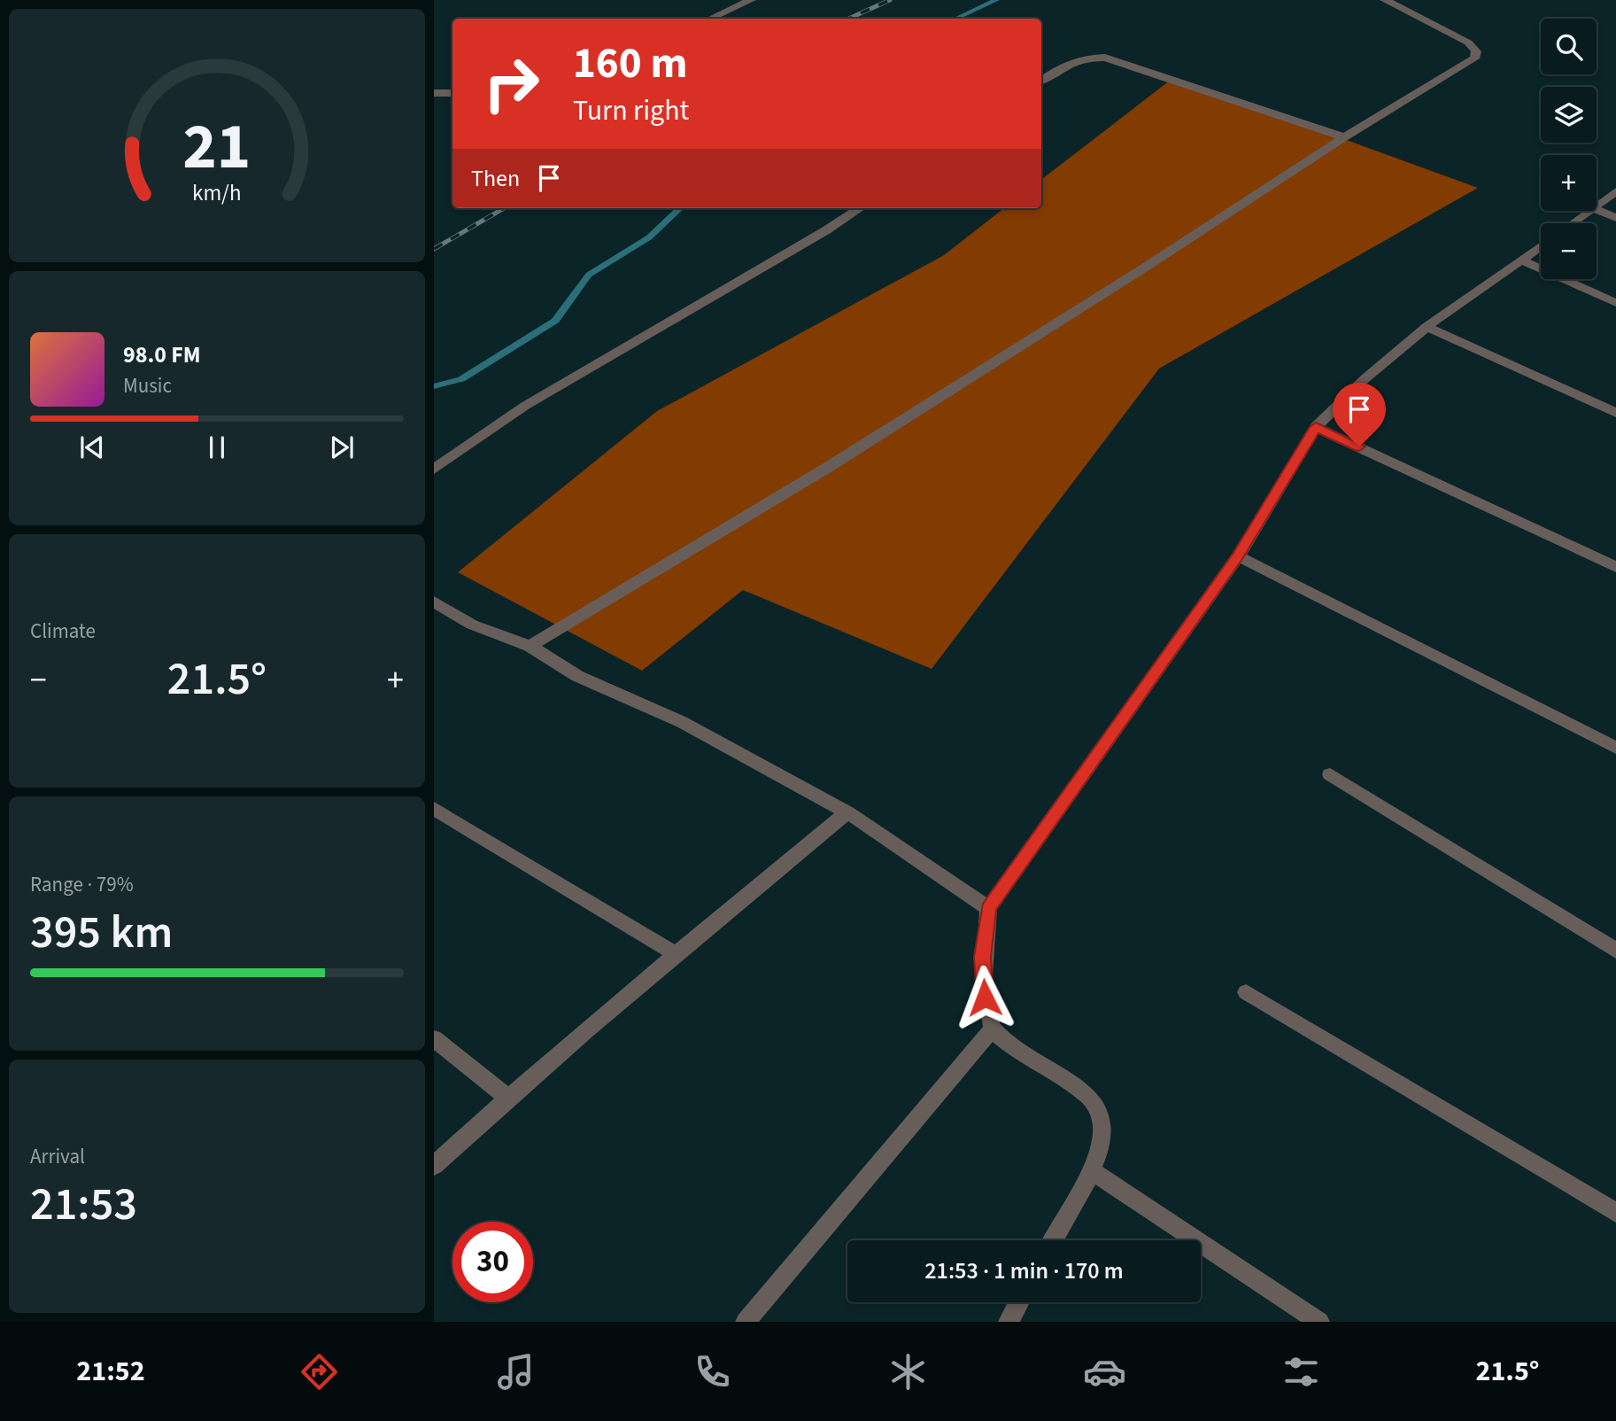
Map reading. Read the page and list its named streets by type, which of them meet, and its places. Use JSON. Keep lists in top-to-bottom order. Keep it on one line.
{"page":{"map_buttons":["+","−"],"turn":["160 m","Turn right"],"then":"Then","song":["98.0 FM","Music"],"tile":["Climate",["Range · 79%","395 km"],["Arrival","21:53"]],"heat":["−","21.5°","+"],"limit":"30","trip":"21:53 · 1 min · 170 m","tabs":["21:52","21.5°"],"gauge":["21","km/h"]}}
